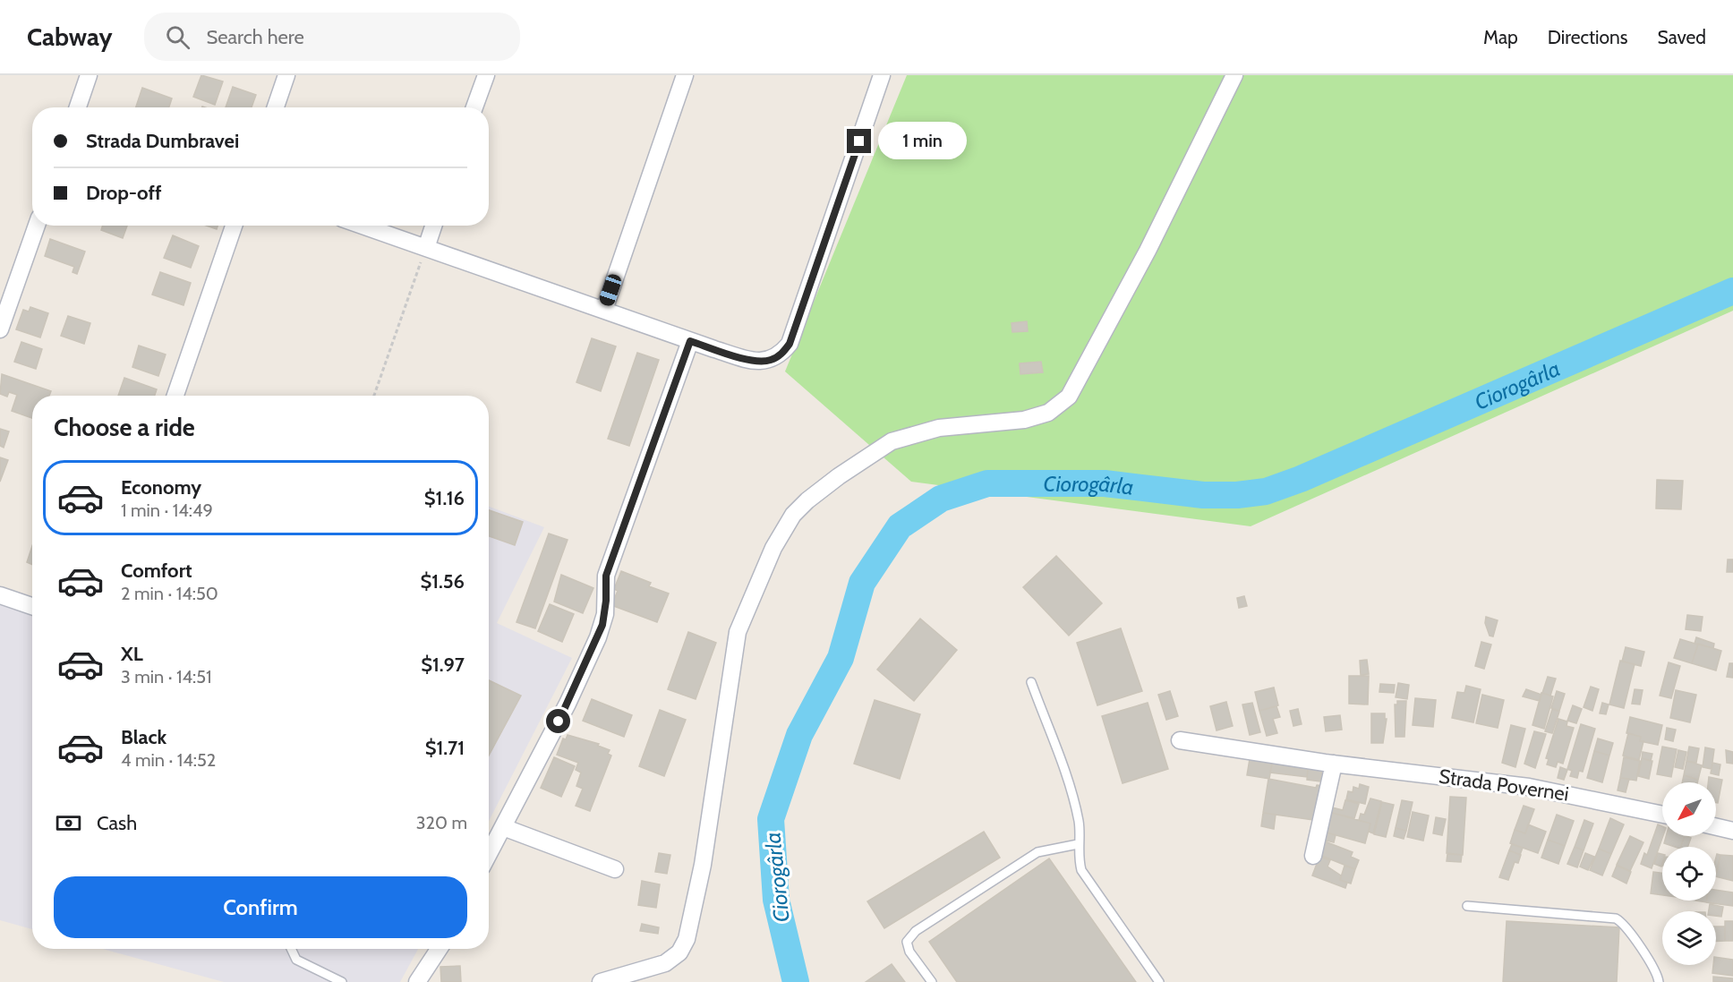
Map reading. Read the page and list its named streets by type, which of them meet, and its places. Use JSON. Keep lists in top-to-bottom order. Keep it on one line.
{"streets":{"street":["Strada Povernei"]},"water":["Ciorogârla"],"north":"bottom left","page":{"header":"Cabway","search":"Search here","nav":["Map","Directions","Saved"],"banner":["Strada Dumbravei","Drop-off"],"bubble":"1 min","heading":"Choose a ride","list":[{"name":"Economy","note":"1 min · 14:49","value":"$1.16"},{"name":"Comfort","note":"2 min · 14:50","value":"$1.56"},{"name":"XL","note":"3 min · 14:51","value":"$1.97"},{"name":"Black","note":"4 min · 14:52","value":"$1.71"}],"pay":["Cash","320 m"],"buttons":"Confirm"}}
